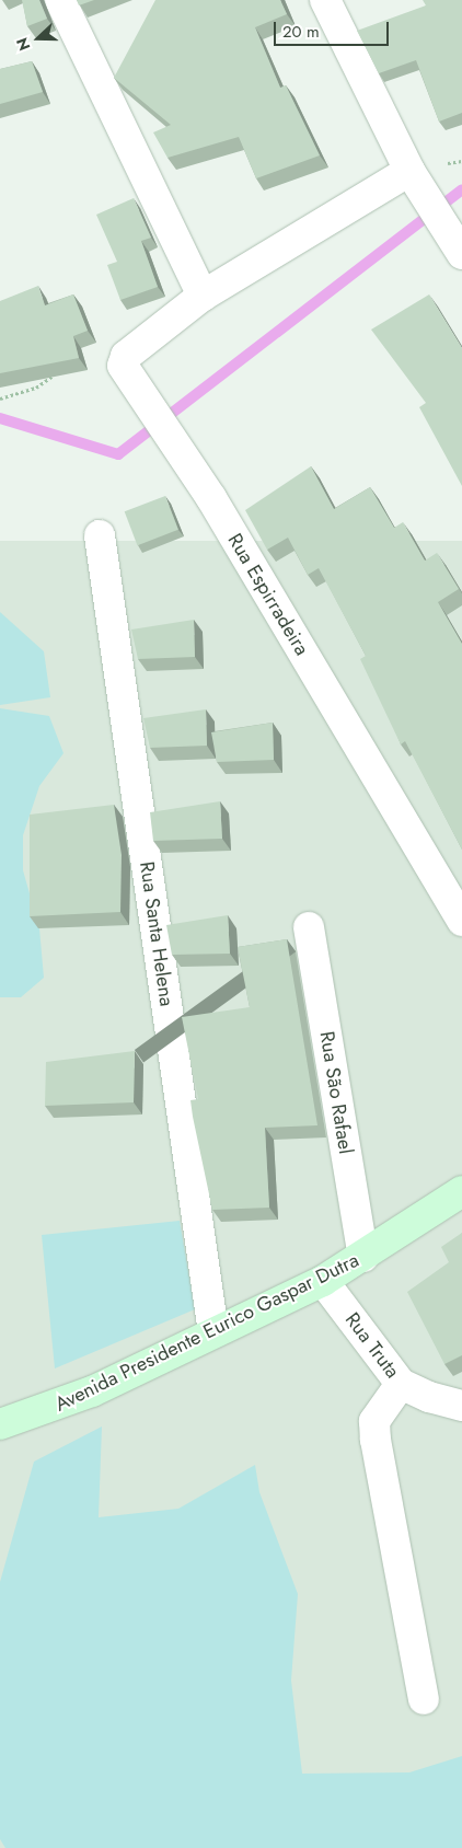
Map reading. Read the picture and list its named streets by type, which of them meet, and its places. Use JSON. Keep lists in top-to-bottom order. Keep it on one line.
{"streets":{"main road":["Avenida Presidente Eurico Gaspar Dutra"],"street":["Rua Espirradeira","Rua Santa Helena","Rua São Rafael","Rua Truta"]},"crossings":[["Rua Santa Helena","Avenida Presidente Eurico Gaspar Dutra"],["Rua São Rafael","Avenida Presidente Eurico Gaspar Dutra"],["Avenida Presidente Eurico Gaspar Dutra","Rua Truta"]],"scale_bar":"20 m","north":"left"}
